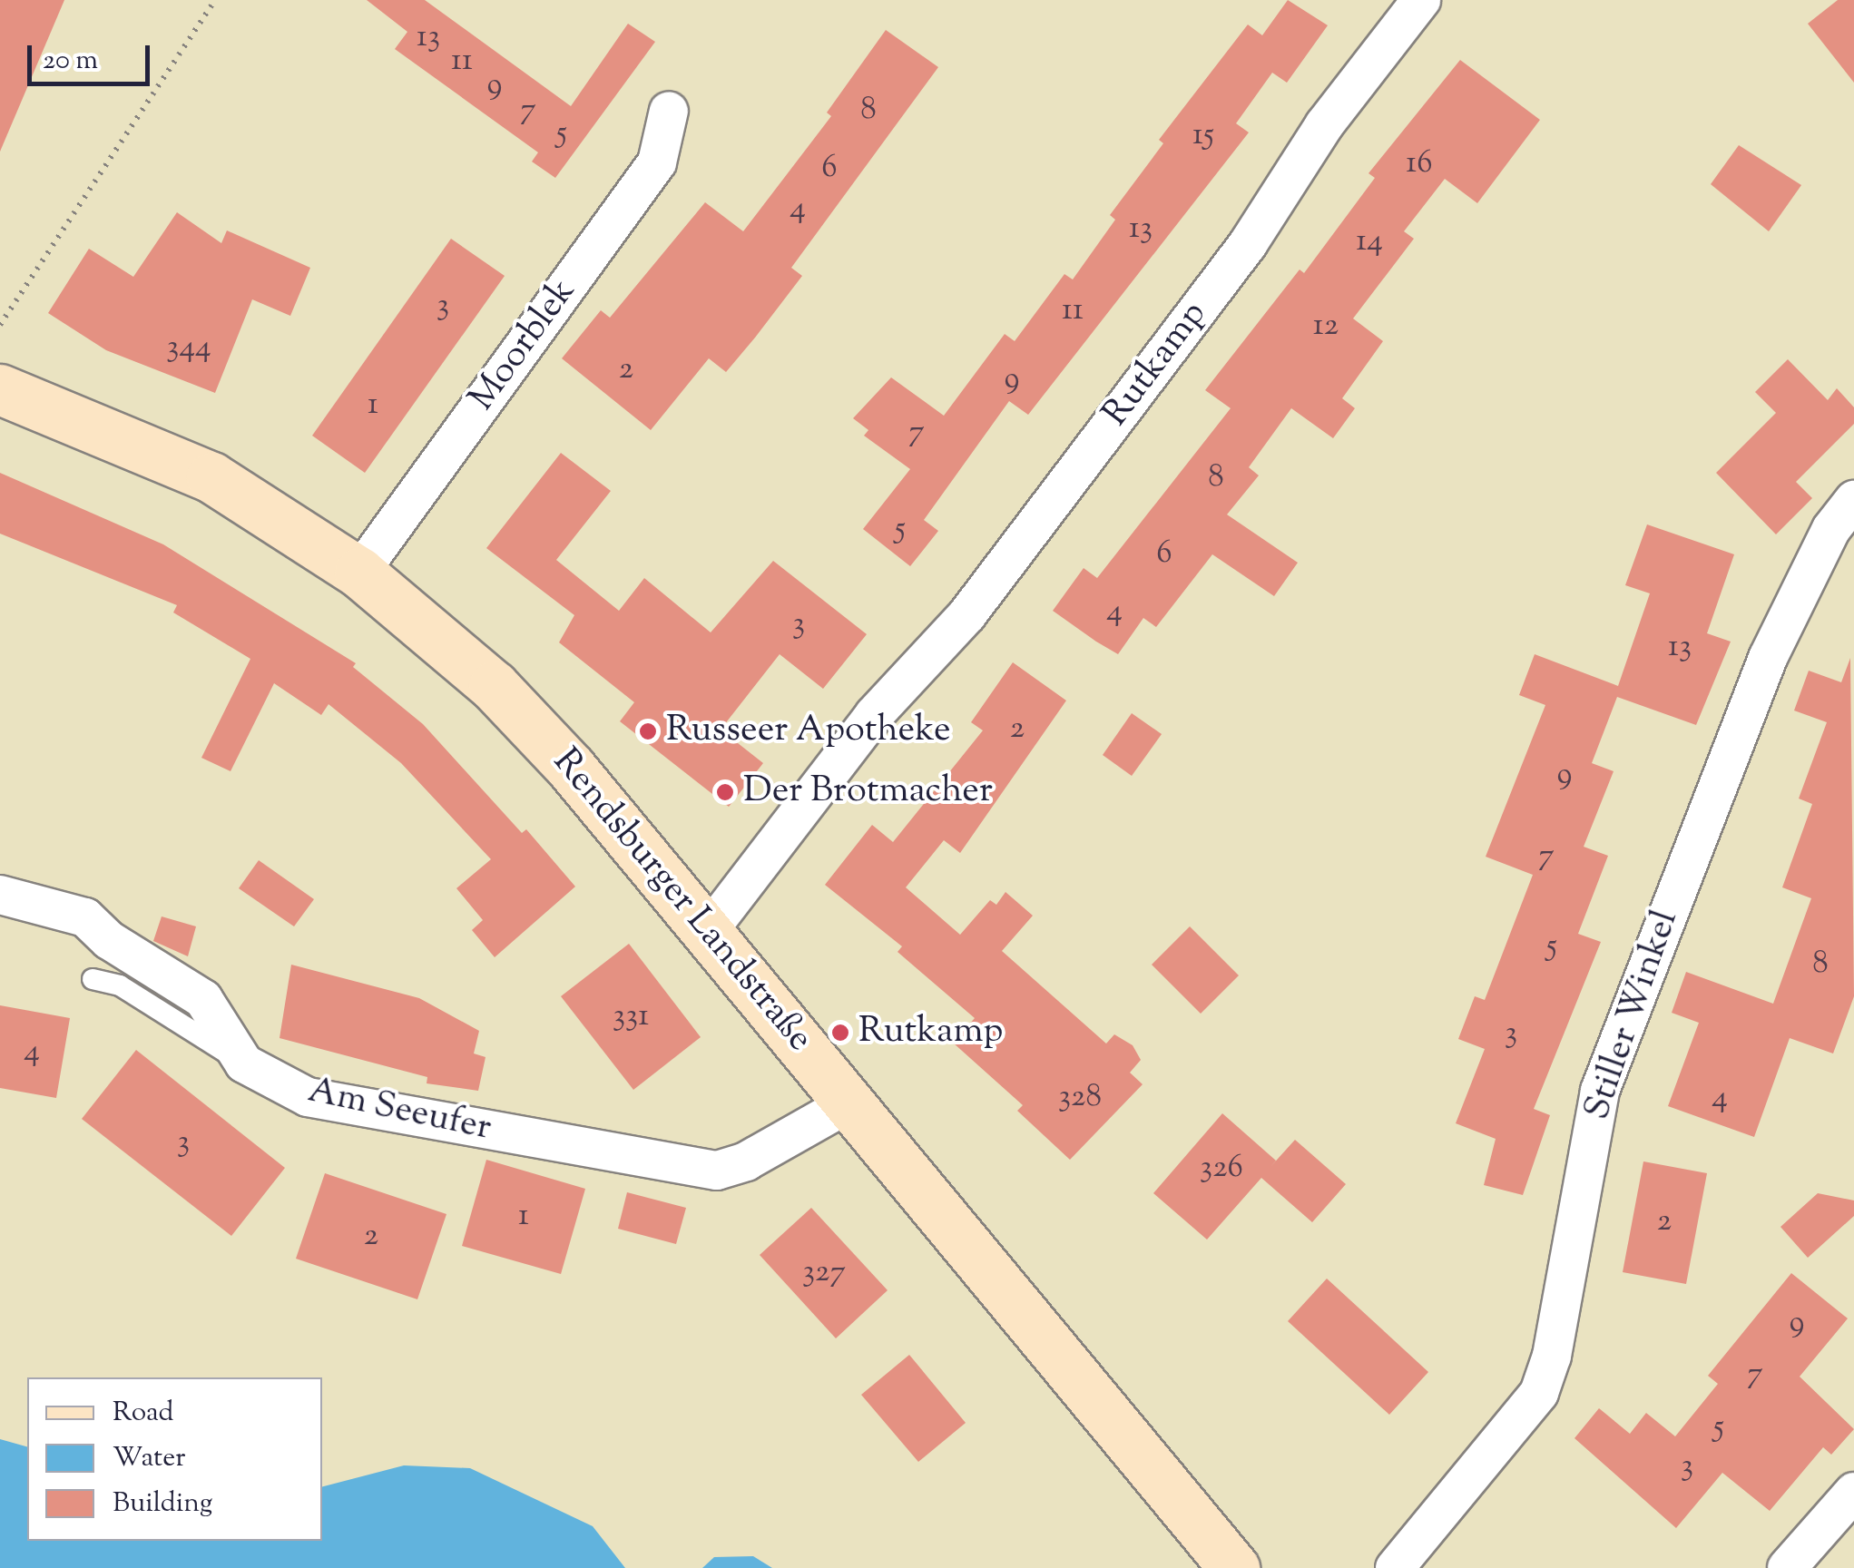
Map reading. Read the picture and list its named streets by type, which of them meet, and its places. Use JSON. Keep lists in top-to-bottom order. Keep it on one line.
{"streets":{"street":["Moorblek","Rutkamp","Rendsburger Landstraße","Stiller Winkel","Am Seeufer"]},"crossings":[["Moorblek","Rendsburger Landstraße"],["Rutkamp","Rendsburger Landstraße"],["Rendsburger Landstraße","Am Seeufer"]],"places":["Russeer Apotheke","Der Brotmacher","Rutkamp"],"house_numbers":["13","11","9","7","8","5","15","16","6","4","13","14","3","11","12","344","2","9","1","7","8","5","6","4","3","13","2","9","7","5","8","331","3","4","328","4","3","326","1","2","2","327","9","7","5","3"],"legend":["Road","Water","Building"],"scale_bar":"20 m"}
